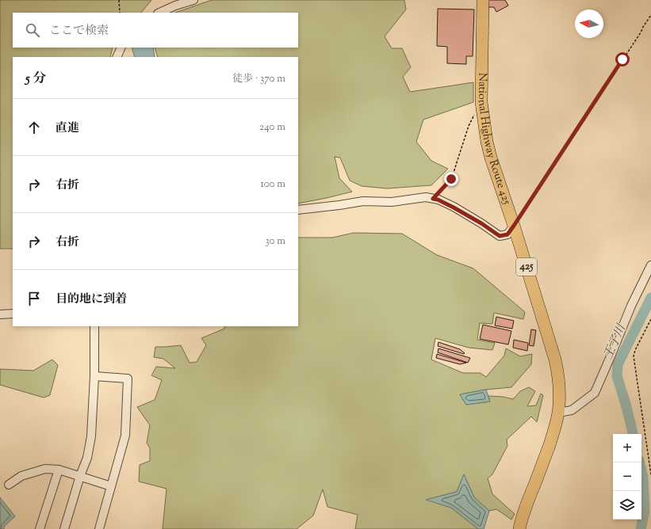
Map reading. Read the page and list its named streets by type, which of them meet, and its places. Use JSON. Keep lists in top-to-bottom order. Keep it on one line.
{"streets":{"highway":["National Highway Route 425","425"]},"water":["王子川"],"north":"left","page":{"search":"ここで検索","heading":["5 分","徒歩 · 370 m"],"list":[["直進","240 m"],["右折","100 m"],["右折","30 m"],"目的地に到着"],"map_buttons":["+","−"]}}
